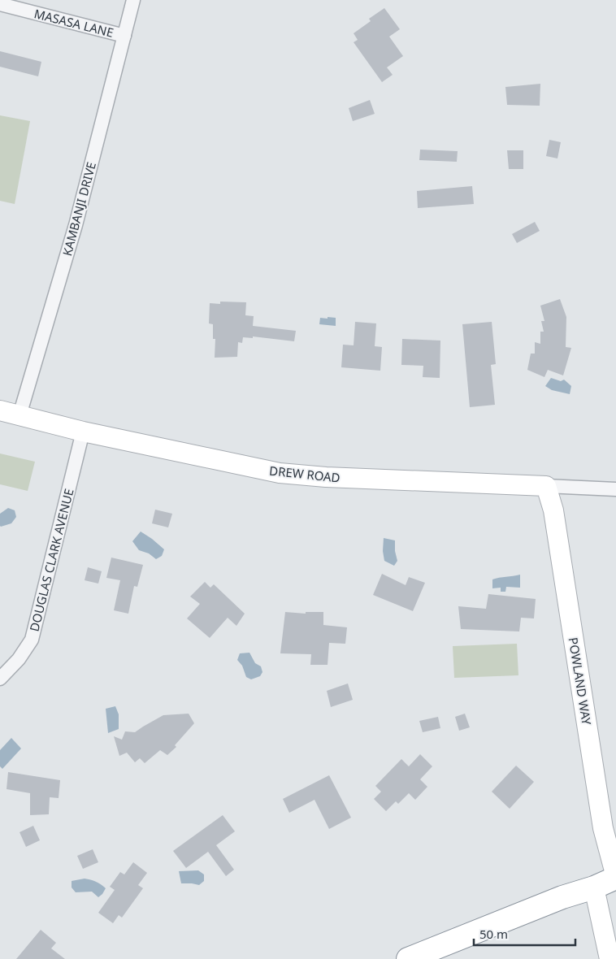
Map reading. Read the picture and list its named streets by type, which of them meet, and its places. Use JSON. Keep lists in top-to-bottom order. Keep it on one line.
{"streets":{"street":["MASASA LANE","KAMBANJI DRIVE","DREW ROAD","DOUGLAS CLARK AVENUE","POWLAND WAY"]},"crossings":[["MASASA LANE","KAMBANJI DRIVE"],["KAMBANJI DRIVE","DREW ROAD"],["DREW ROAD","DOUGLAS CLARK AVENUE"],["DREW ROAD","POWLAND WAY"]],"scale_bar":"50 m"}
